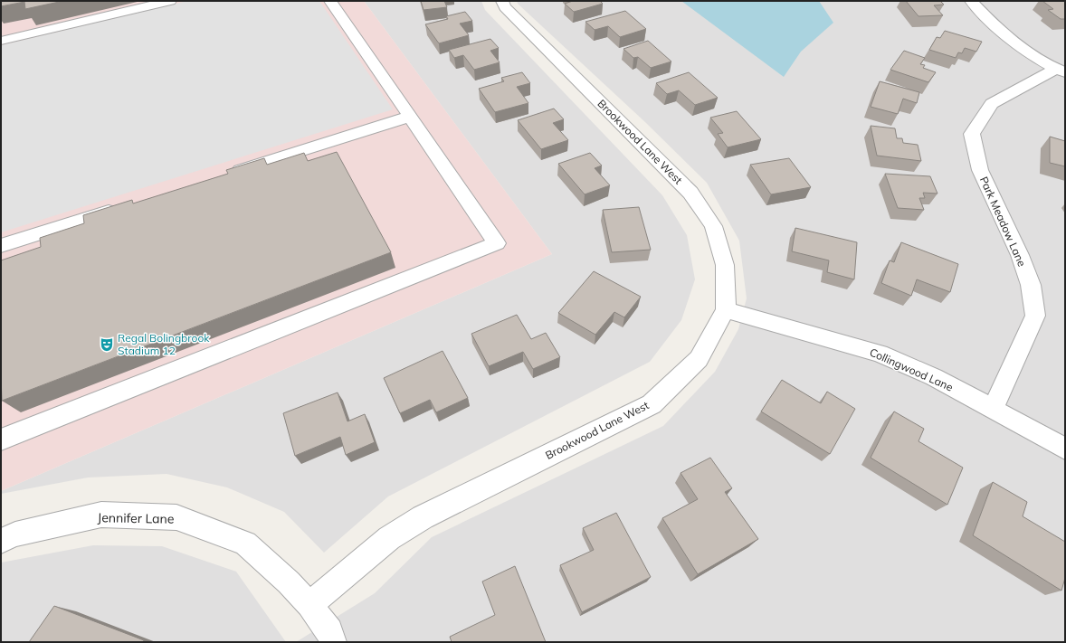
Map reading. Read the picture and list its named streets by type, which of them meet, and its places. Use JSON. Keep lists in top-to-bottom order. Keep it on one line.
{"streets":{"street":["Brookwood Lane West","Park Meadow Lane","Collingwood Lane","Jennifer Lane"]},"crossings":[["Brookwood Lane West","Collingwood Lane"],["Brookwood Lane West","Jennifer Lane"],["Park Meadow Lane","Collingwood Lane"]],"places":{"theatre":["Regal Bolingbrook Stadium 12"]}}
